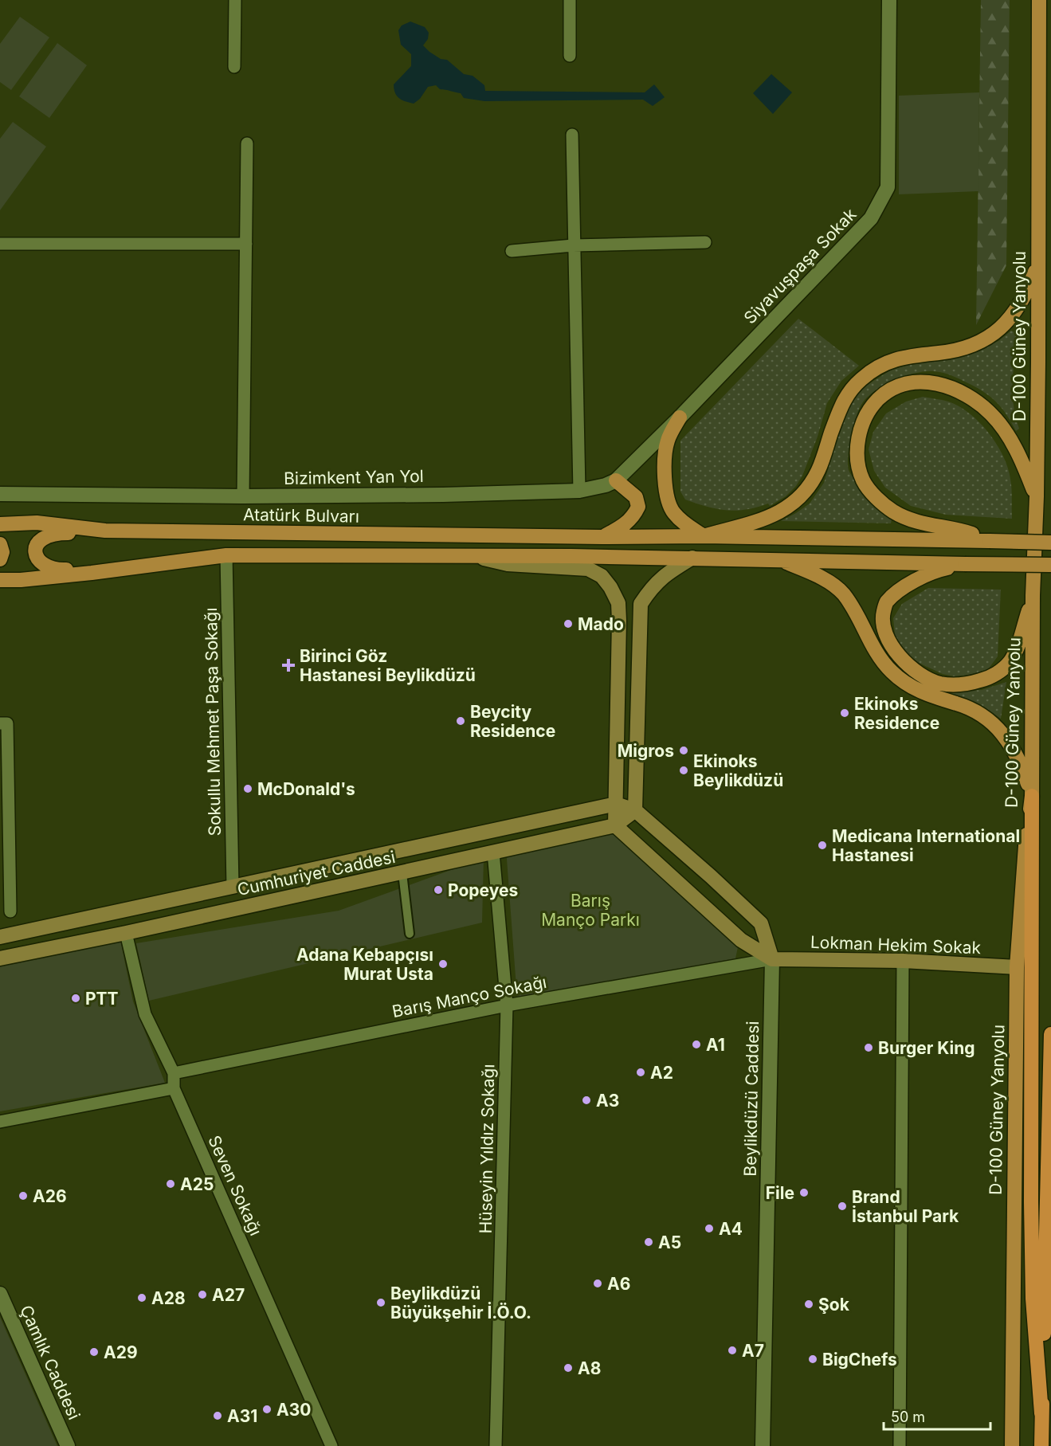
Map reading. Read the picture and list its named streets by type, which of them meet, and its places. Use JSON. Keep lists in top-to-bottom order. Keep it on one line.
{"streets":{"main road":["D-100 Güney Yanyolu","Atatürk Bulvarı","Cumhuriyet Caddesi","Lokman Hekim Sokak","Beylikdüzü Caddesi"],"street":["Siyavuşpaşa Sokak","Bizimkent Yan Yol","Sokullu Mehmet Paşa Sokağı","Barış Manço Sokağı","Hüseyin Yıldız Sokağı","Seven Sokağı","Çamlık Caddesi"]},"crossings":[["Siyavuşpaşa Sokak","Bizimkent Yan Yol"],["D-100 Güney Yanyolu","Lokman Hekim Sokak"],["Sokullu Mehmet Paşa Sokağı","Cumhuriyet Caddesi"],["Cumhuriyet Caddesi","Beylikdüzü Caddesi"],["Cumhuriyet Caddesi","Hüseyin Yıldız Sokağı"],["Cumhuriyet Caddesi","Seven Sokağı"],["Lokman Hekim Sokak","Barış Manço Sokağı"],["Lokman Hekim Sokak","Beylikdüzü Caddesi"],["Barış Manço Sokağı","Beylikdüzü Caddesi"],["Barış Manço Sokağı","Hüseyin Yıldız Sokağı"],["Barış Manço Sokağı","Seven Sokağı"]],"parks":["Barış Manço Parkı"],"places":{"other":["Mado","Ekinoks Residence","Beycity Residence","Migros","Ekinoks Beylikdüzü","McDonald's","Medicana International Hastanesi","Popeyes","Adana Kebapçısı Murat Usta","PTT","A1","Burger King","A2","A3","A25","File","A26","Brand İstanbul Park","A4","A5","A6","A27","A28","Beylikdüzü Büyükşehir İ.Ö.O.","Şok","A7","A29","BigChefs","A8","A30","A31"],"health":["Birinci Göz Hastanesi Beylikdüzü"]},"scale_bar":"50 m"}
